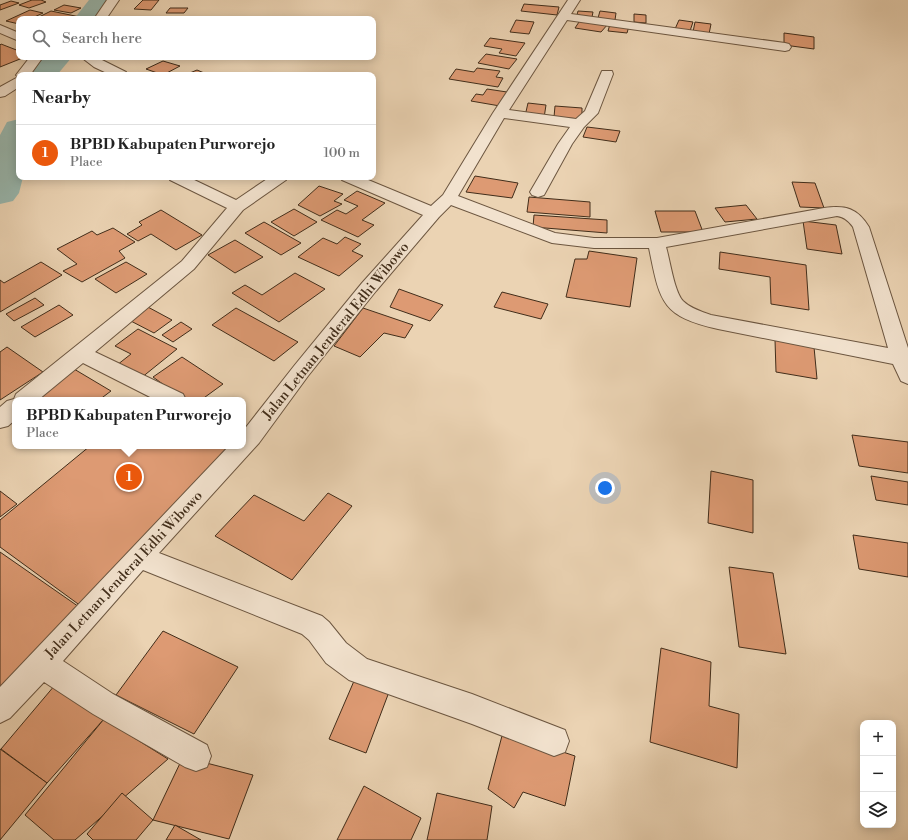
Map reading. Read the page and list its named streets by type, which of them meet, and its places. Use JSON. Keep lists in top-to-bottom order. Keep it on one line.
{"streets":{"street":["Jalan Letnan Jenderal Edhi Wibowo"]},"page":{"search":"Search here","heading":"Nearby","list":[{"mark":"1","name":"BPBD Kabupaten Purworejo","note":"Place","value":"100 m"}],"popup":["BPBD Kabupaten Purworejo","Place"],"pins":"1","map_buttons":["+","−"]}}
